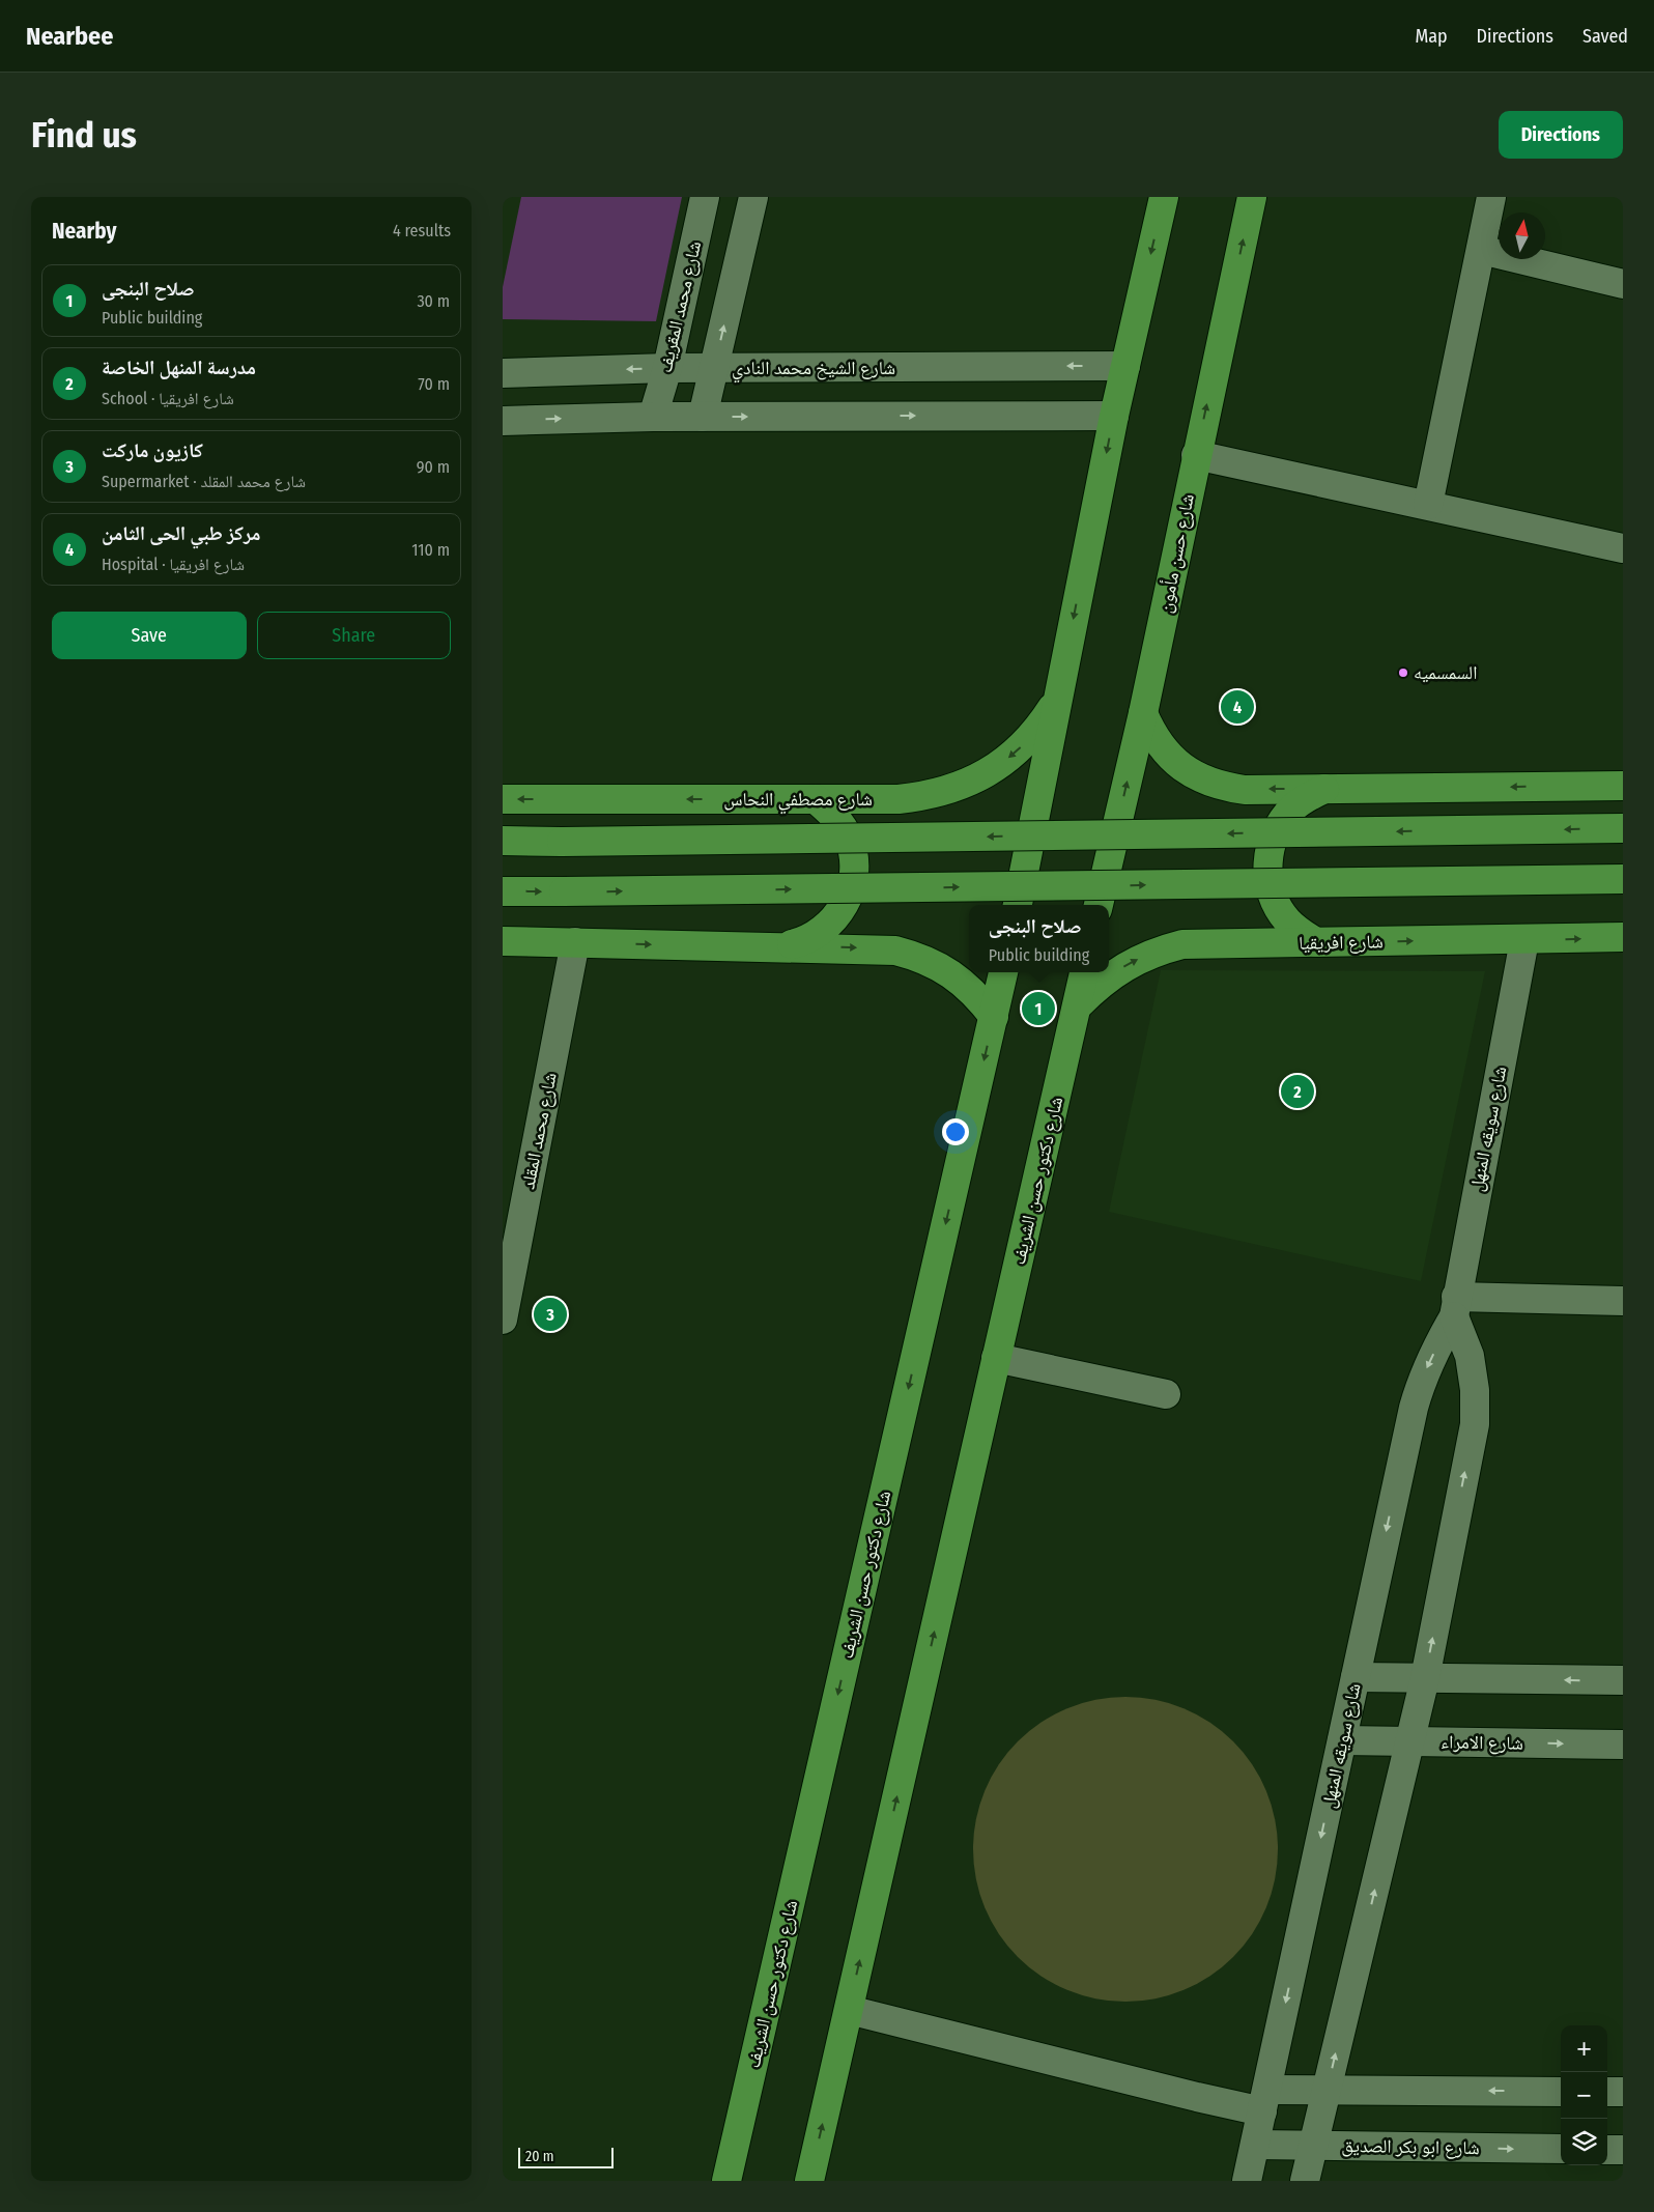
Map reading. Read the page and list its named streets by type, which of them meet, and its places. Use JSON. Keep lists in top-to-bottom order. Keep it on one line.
{"streets":{"main road":["شارع حسن مأمون","شارع مصطفي النحاس","شارع افريقيا","شارع دكتور حسن الشريف"],"street":["شارع محمد المقريف","شارع الشيخ محمد النادي","شارع سويقه المنهل","شارع محمد المقلد","شارع الامراء","شارع ابو بكر الصديق"]},"crossings":[["شارع محمد المقريف","شارع الشيخ محمد النادي"],["شارع افريقيا","شارع سويقه المنهل"],["شارع افريقيا","شارع دكتور حسن الشريف"],["شارع سويقه المنهل","شارع الامراء"],["شارع سويقه المنهل","شارع ابو بكر الصديق"]],"places":["السمسميه"],"scale_bar":"20 m","north":"top","page":{"header":"Nearbee","nav":["Map","Directions","Saved"],"buttons":["Directions",["Save","Share"]],"title":"Find us","heading":["Nearby","4 results"],"list":[{"mark":"1","name":"صلاح البنجى","note":"Public building","value":"30 m"},{"mark":"2","name":"مدرسة المنهل الخاصة","note":"School · شارع افريقيا","value":"70 m"},{"mark":"3","name":"كازيون ماركت","note":"Supermarket · شارع محمد المقلد","value":"90 m"},{"mark":"4","name":"مركز طبي الحى الثامن","note":"Hospital · شارع افريقيا","value":"110 m"}],"pins":["4","1","2","3"],"popup":["صلاح البنجى","Public building"],"map_buttons":["+","−"],"scale":"20 m"}}
